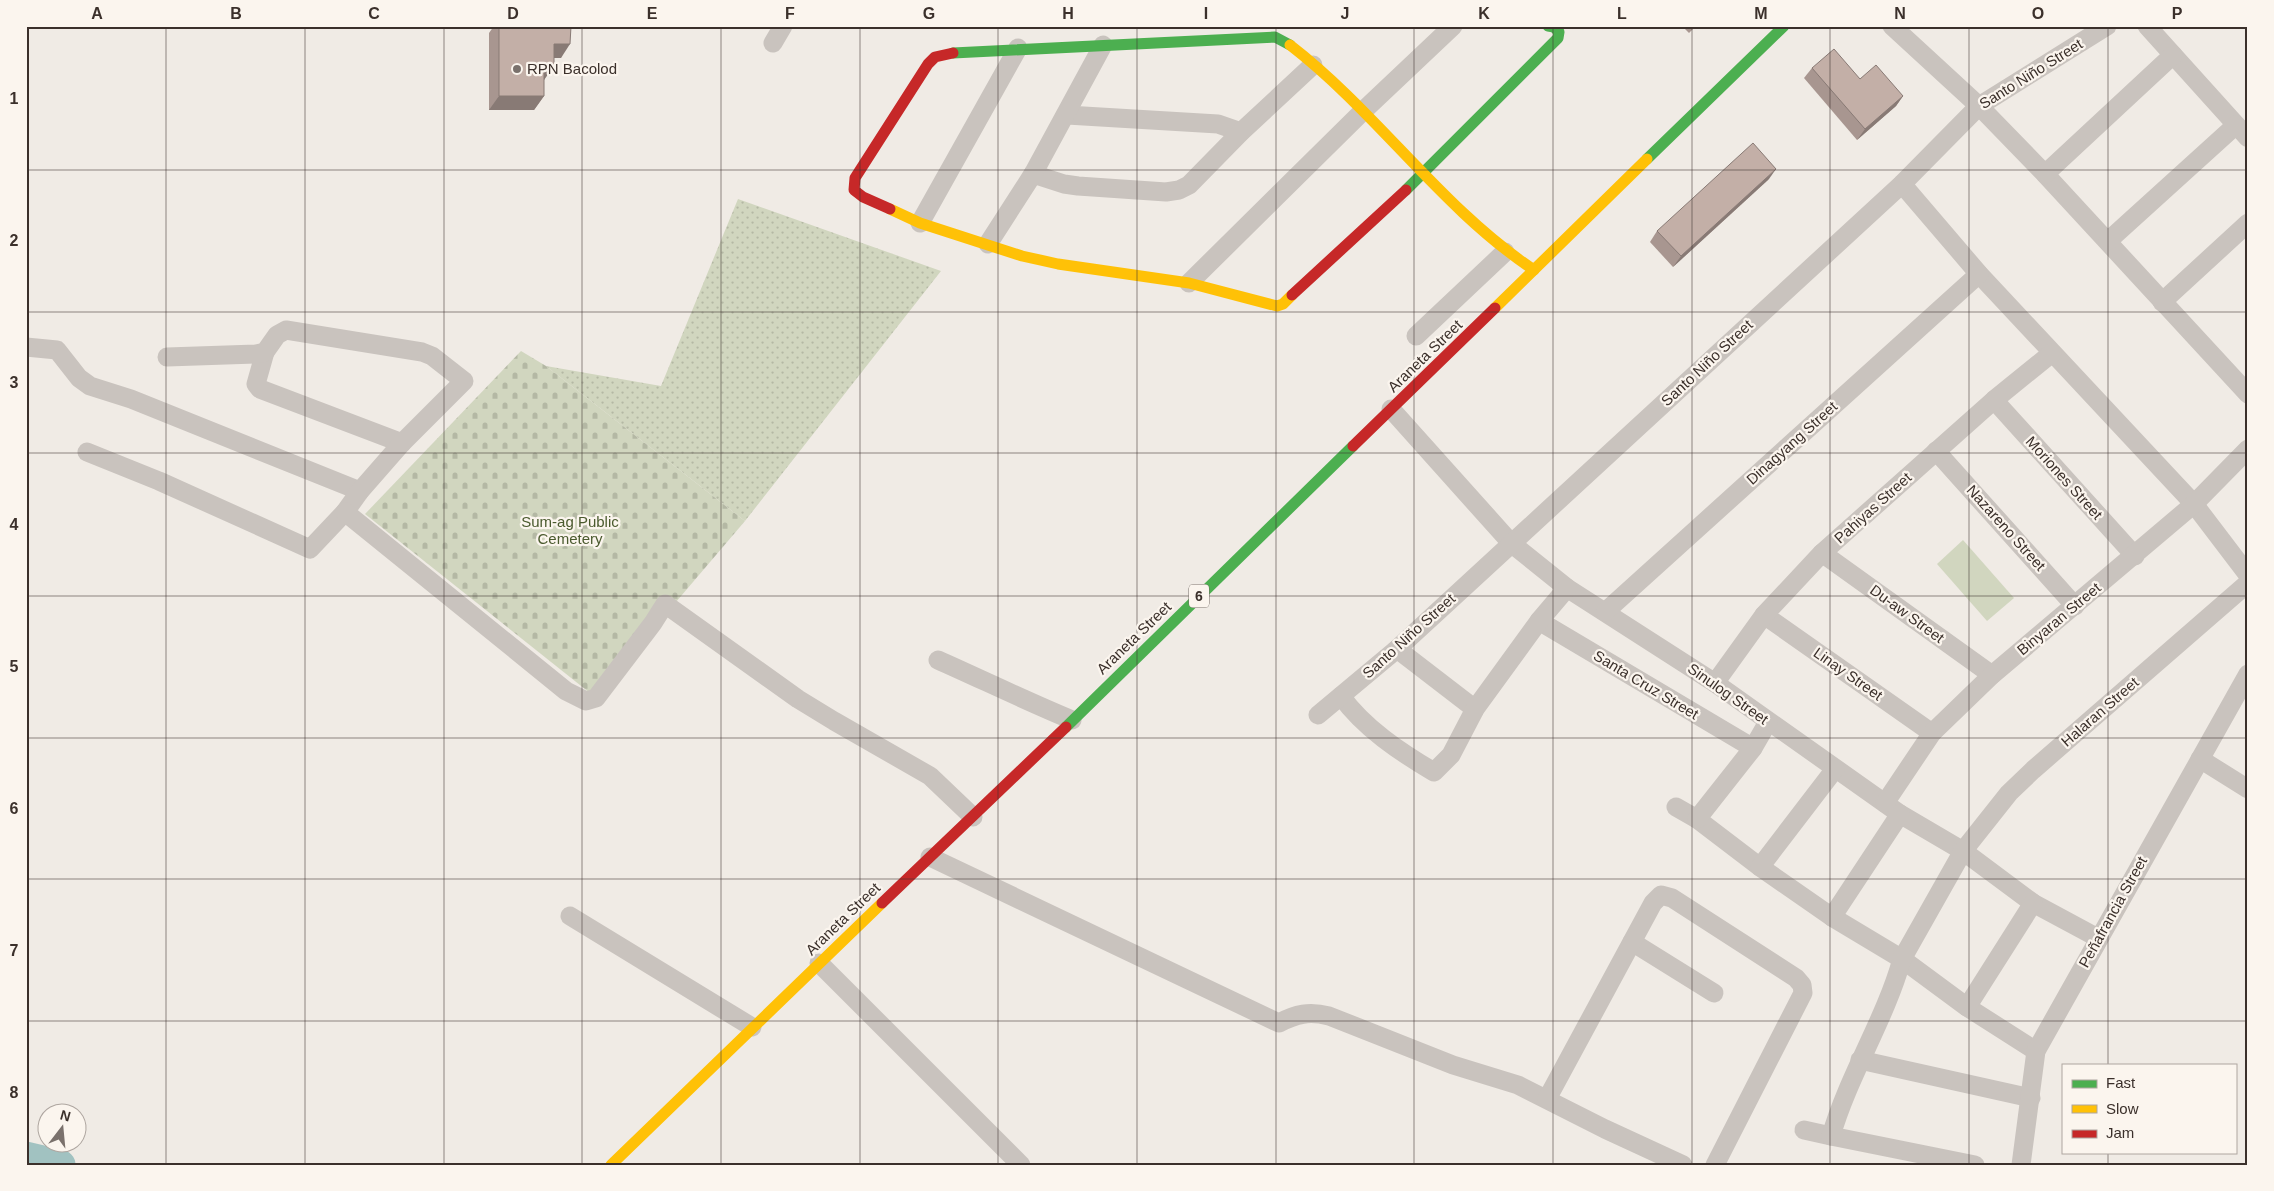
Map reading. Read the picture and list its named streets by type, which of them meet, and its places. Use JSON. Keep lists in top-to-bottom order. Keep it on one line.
{"streets":{"main road":["Araneta Street","6"],"street":["Santo Niño Street","Dinagyang Street","Moriones Street","Pahiyas Street","Nazareno Street","Du-aw Street","Binyaran Street","Linay Street","Santa Cruz Street","Sinulog Street","Halaran Street","Peñafrancia Street"]},"crossings":[["Santo Niño Street","Sinulog Street"],["Araneta Street","Sinulog Street"],["Dinagyang Street","Sinulog Street"],["Moriones Street","Pahiyas Street"],["Moriones Street","Binyaran Street"],["Pahiyas Street","Nazareno Street"],["Pahiyas Street","Du-aw Street"],["Pahiyas Street","Linay Street"],["Pahiyas Street","Sinulog Street"],["Nazareno Street","Binyaran Street"],["Du-aw Street","Binyaran Street"],["Binyaran Street","Linay Street"],["Binyaran Street","Sinulog Street"],["Sinulog Street","Halaran Street"],["Sinulog Street","Peñafrancia Street"]],"parks":["Sum-ag Public Cemetery"],"places":["RPN Bacolod"],"legend":["Fast","Slow","Jam"],"north":"top","grid":{"columns":["A","B","C","D","E","F","G","H","I","J","K","L","M","N","O","P"],"rows":["1","2","3","4","5","6","7","8"]}}
